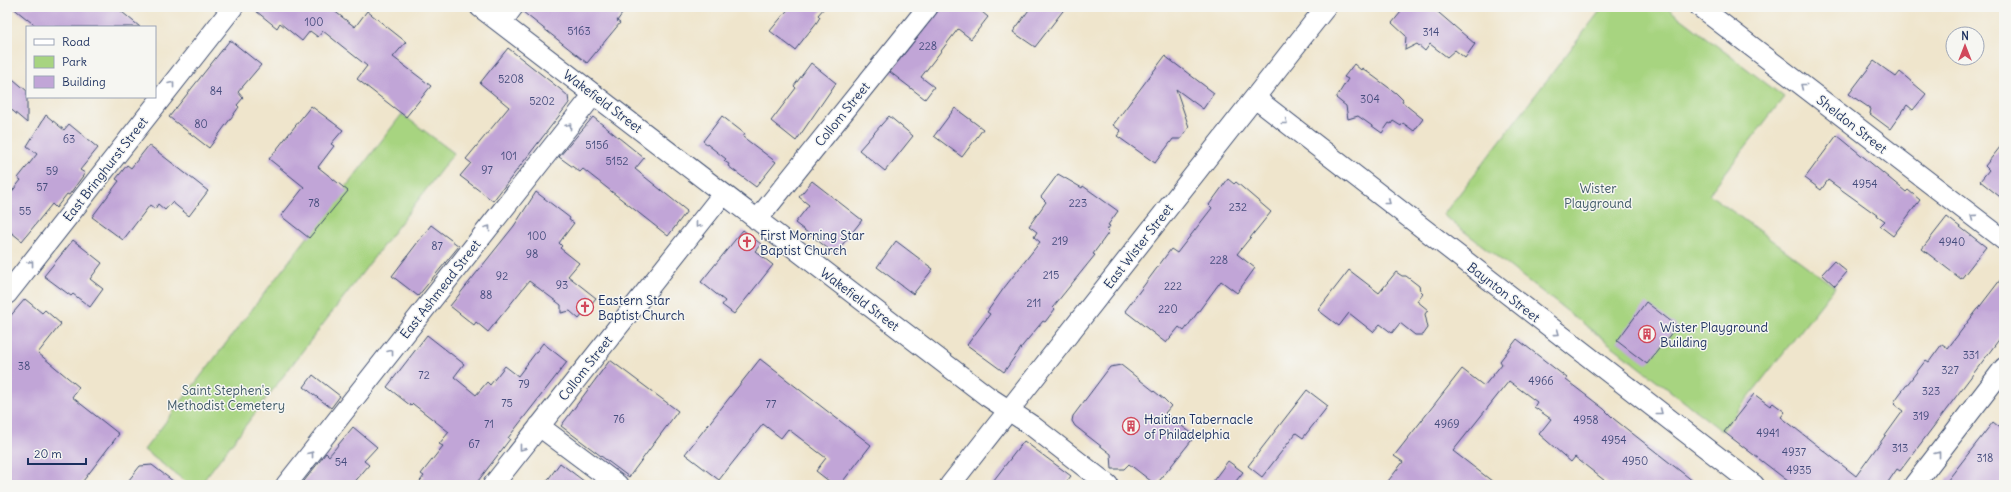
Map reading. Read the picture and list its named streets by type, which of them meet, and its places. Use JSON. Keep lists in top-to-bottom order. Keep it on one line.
{"streets":{"street":["Wakefield Street","Collom Street","Sheldon Street","East Bringhurst Street","East Wister Street","East Ashmead Street","Baynton Street"]},"crossings":[["Wakefield Street","Collom Street"],["Wakefield Street","East Wister Street"],["Wakefield Street","East Ashmead Street"],["East Wister Street","Baynton Street"]],"one_way":["Collom Street","Sheldon Street","East Bringhurst Street","East Ashmead Street","Baynton Street"],"parks":["Wister Playground","Saint Stephen's Methodist Cemetery"],"places":{"church":["First Morning Star Baptist Church","Eastern Star Baptist Church"],"building":["Wister Playground Building","Haitian Tabernacle of Philadelphia"]},"house_numbers":["100","5163","314","228","5208","84","304","5202","80","63","5156","101","5152","97","59","4954","57","78","223","232","55","100","219","4940","87","98","228","215","92","93","222","88","211","220","331","38","327","72","4966","79","323","75","77","319","76","4958","71","4969","4941","4954","67","313","4937","318","4950","54","4935"],"legend":["Road","Park","Building"],"scale_bar":"20 m","north":"top"}
